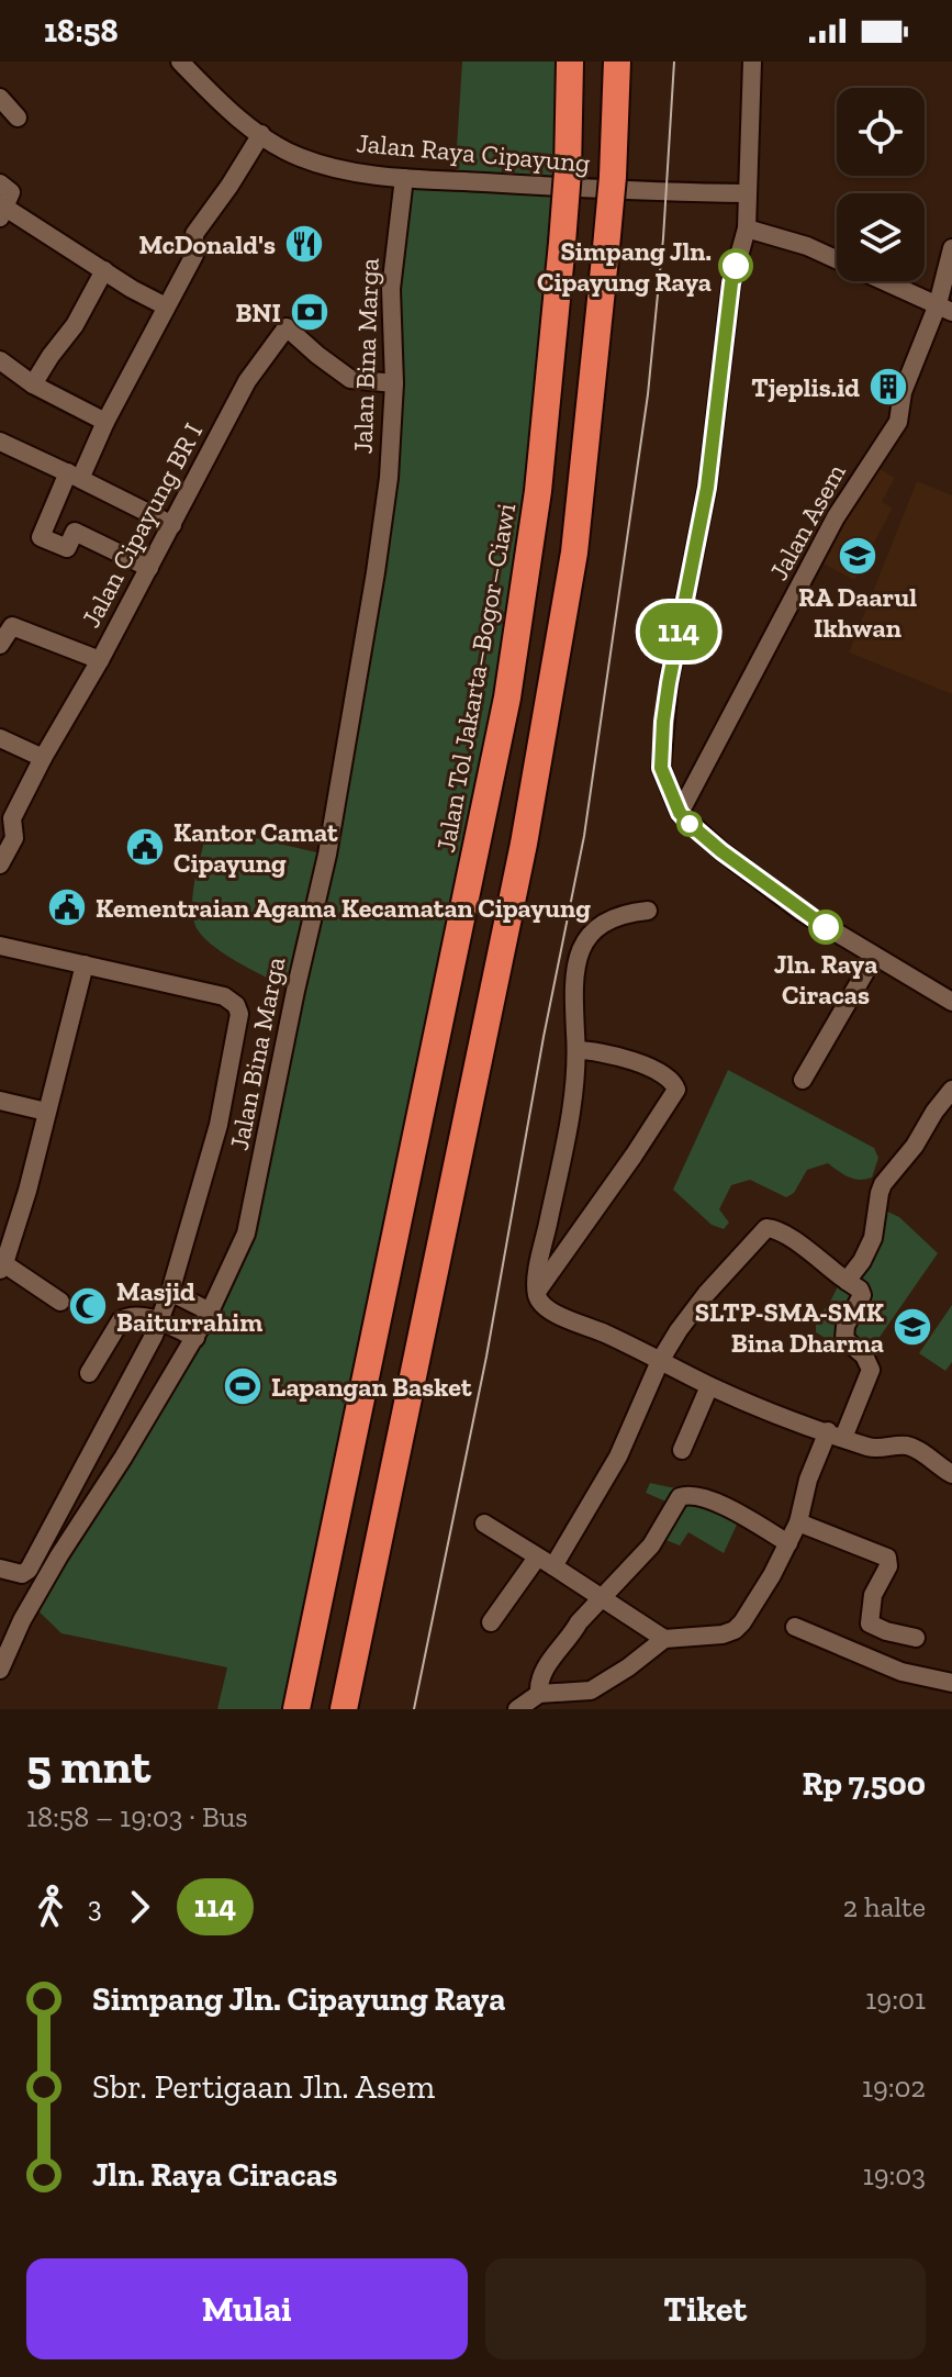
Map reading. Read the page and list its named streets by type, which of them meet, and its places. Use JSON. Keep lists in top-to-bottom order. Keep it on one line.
{"streets":{"highway":["Jalan Tol Jakarta–Bogor–Ciawi"],"street":["Jalan Raya Cipayung","Jalan Bina Marga","Jalan Asem","Jalan Cipayung BR I"]},"crossings":[["Jalan Raya Cipayung","Jalan Bina Marga"],["Jalan Bina Marga","Jalan Cipayung BR I"]],"places":{"restaurant":["McDonald's"],"other":["Simpang Jln. Cipayung Raya","Jln. Raya Ciracas"],"bank":["BNI"],"building":["Tjeplis.id"],"school or university":["RA Daarul Ikhwan","SLTP-SMA-SMK Bina Dharma"],"public building":["Kantor Camat Cipayung","Kementraian Agama Kecamatan Cipayung"],"mosque":["Masjid Baiturrahim"],"sports":["Lapangan Basket"]},"lines":["bus line 114"],"page":{"status":"18:58","on_map":"114","heading":["5 mnt","18:58 – 19:03 · Bus","Rp 7,500"],"legs":["3","114","2 halte"],"list":[{"name":"Simpang Jln. Cipayung Raya","value":"19:01"},{"name":"Sbr. Pertigaan Jln. Asem","value":"19:02"},{"name":"Jln. Raya Ciracas","value":"19:03"}],"buttons":["Mulai","Tiket"]}}
